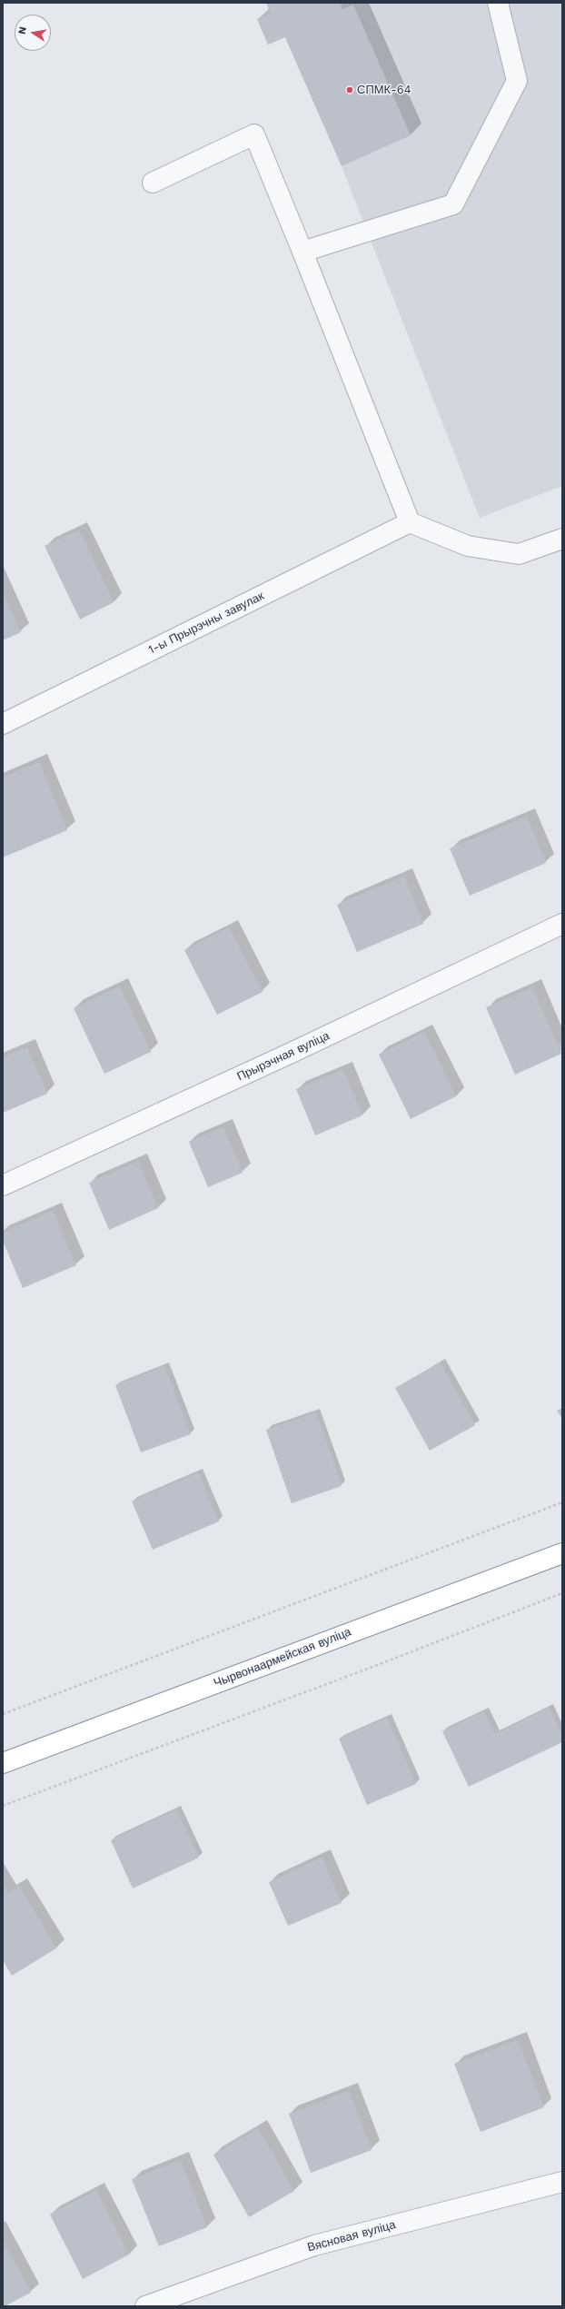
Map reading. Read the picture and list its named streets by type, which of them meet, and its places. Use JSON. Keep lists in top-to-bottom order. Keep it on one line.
{"streets":{"highway":["Чырвонаармейская вуліца"],"street":["1-ы Прырэчны завулак","Прырэчная вуліца","Вясновая вуліца"]},"places":["СПМК-64"],"north":"left"}
